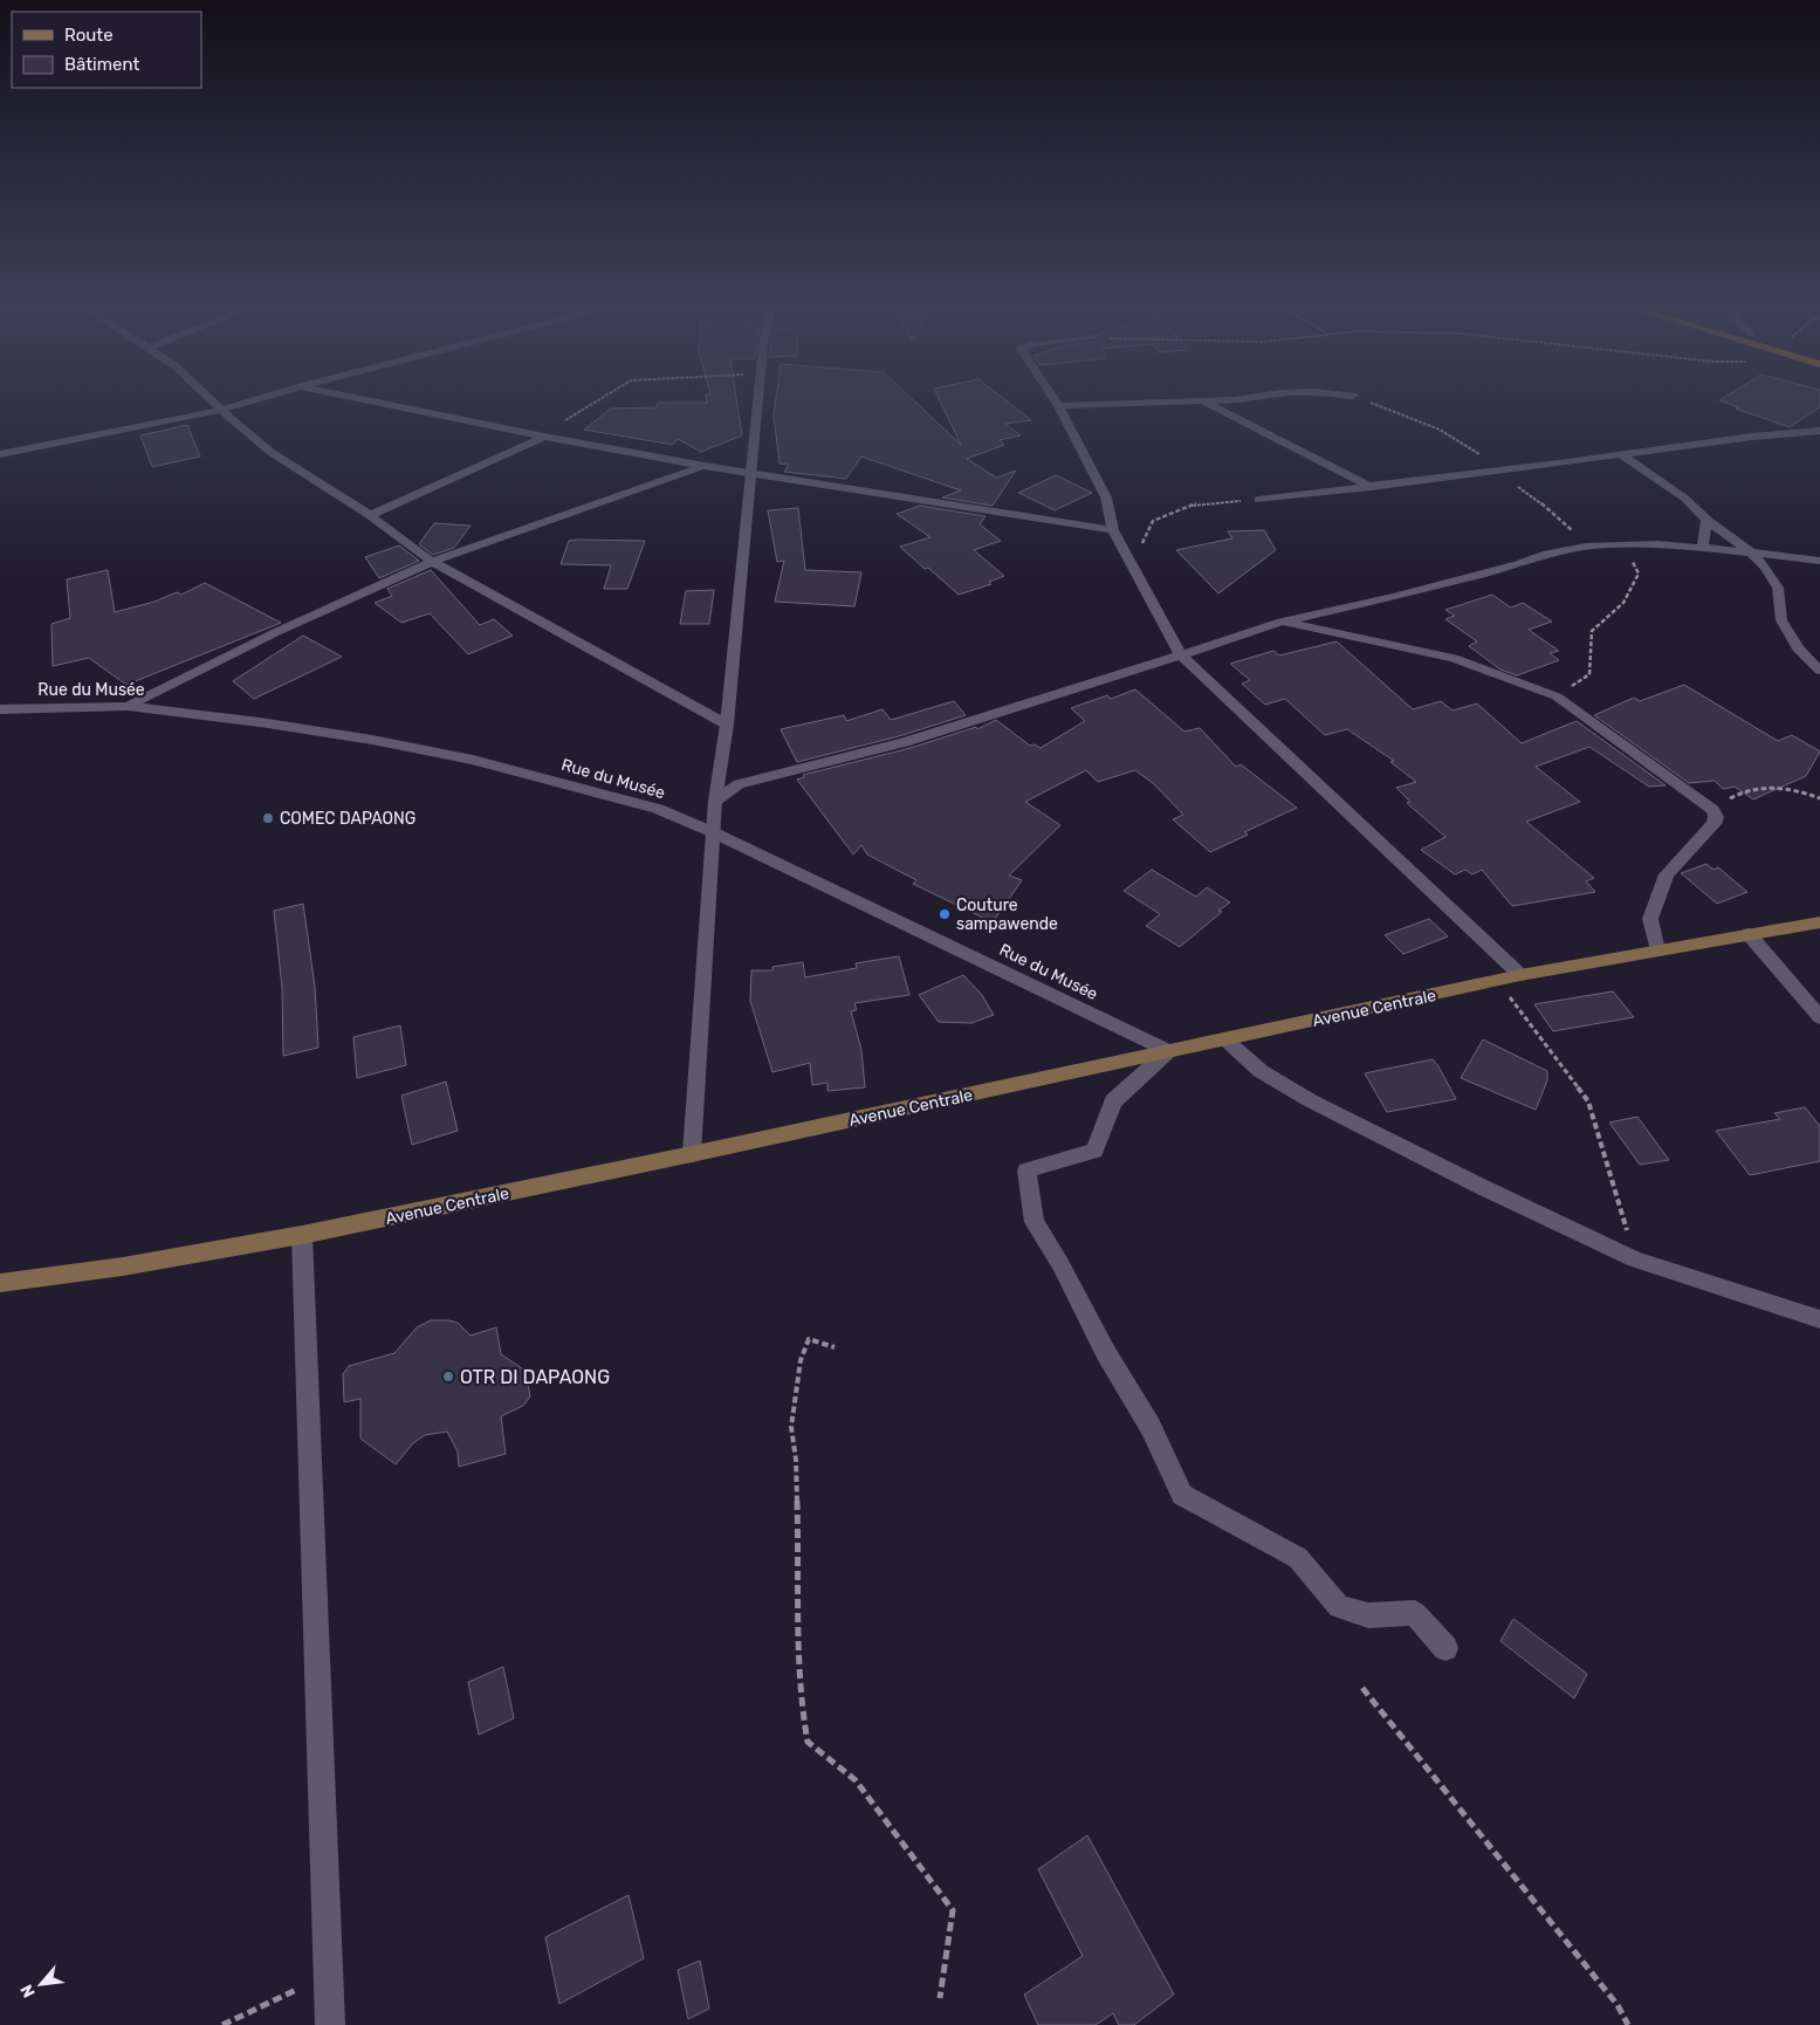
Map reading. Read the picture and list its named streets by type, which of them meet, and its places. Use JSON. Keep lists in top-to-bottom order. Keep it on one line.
{"streets":{"main road":["Avenue Centrale"],"street":["Rue du Musée"]},"crossings":[["Rue du Musée","Avenue Centrale"]],"places":["COMEC DAPAONG","Couture sampawende","OTR DI DAPAONG"],"legend":["Route","Bâtiment"],"north":"bottom left"}
